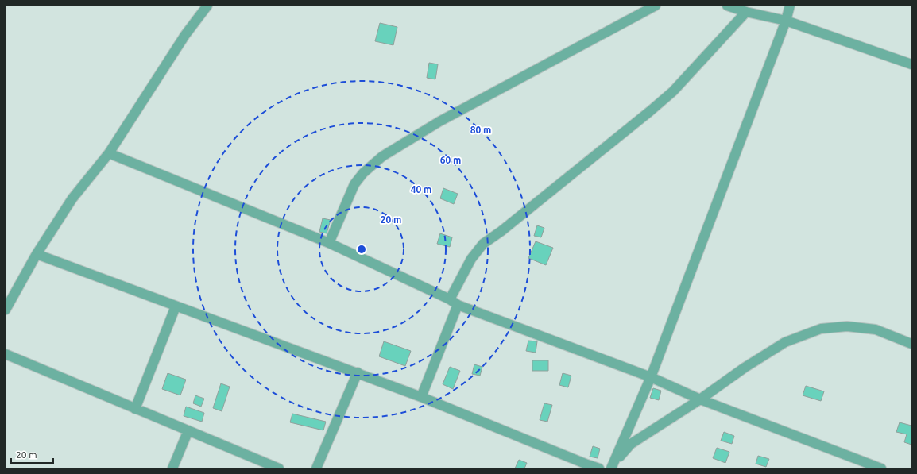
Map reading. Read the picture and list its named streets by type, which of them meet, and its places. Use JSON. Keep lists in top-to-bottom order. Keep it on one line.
{"scale_bar":"20 m","rings":["80 m","60 m","40 m","20 m"]}
